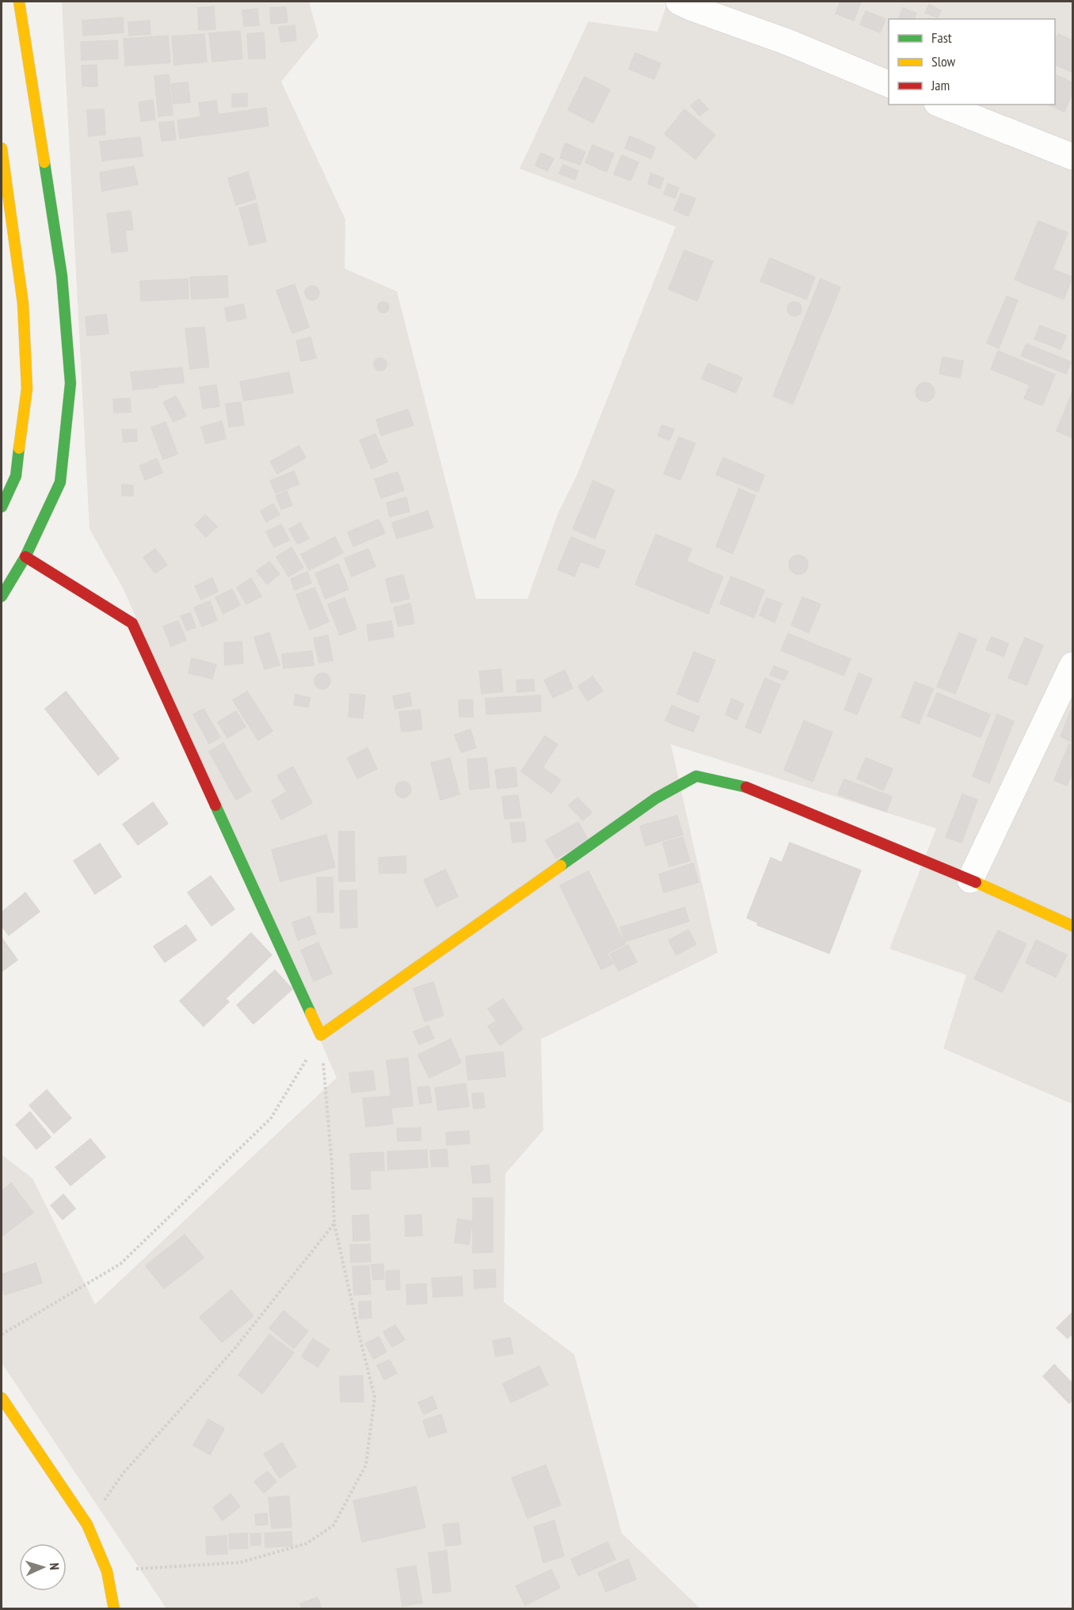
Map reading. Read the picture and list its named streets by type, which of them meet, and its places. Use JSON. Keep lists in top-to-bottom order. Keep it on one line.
{"legend":["Fast","Slow","Jam"],"north":"right"}
